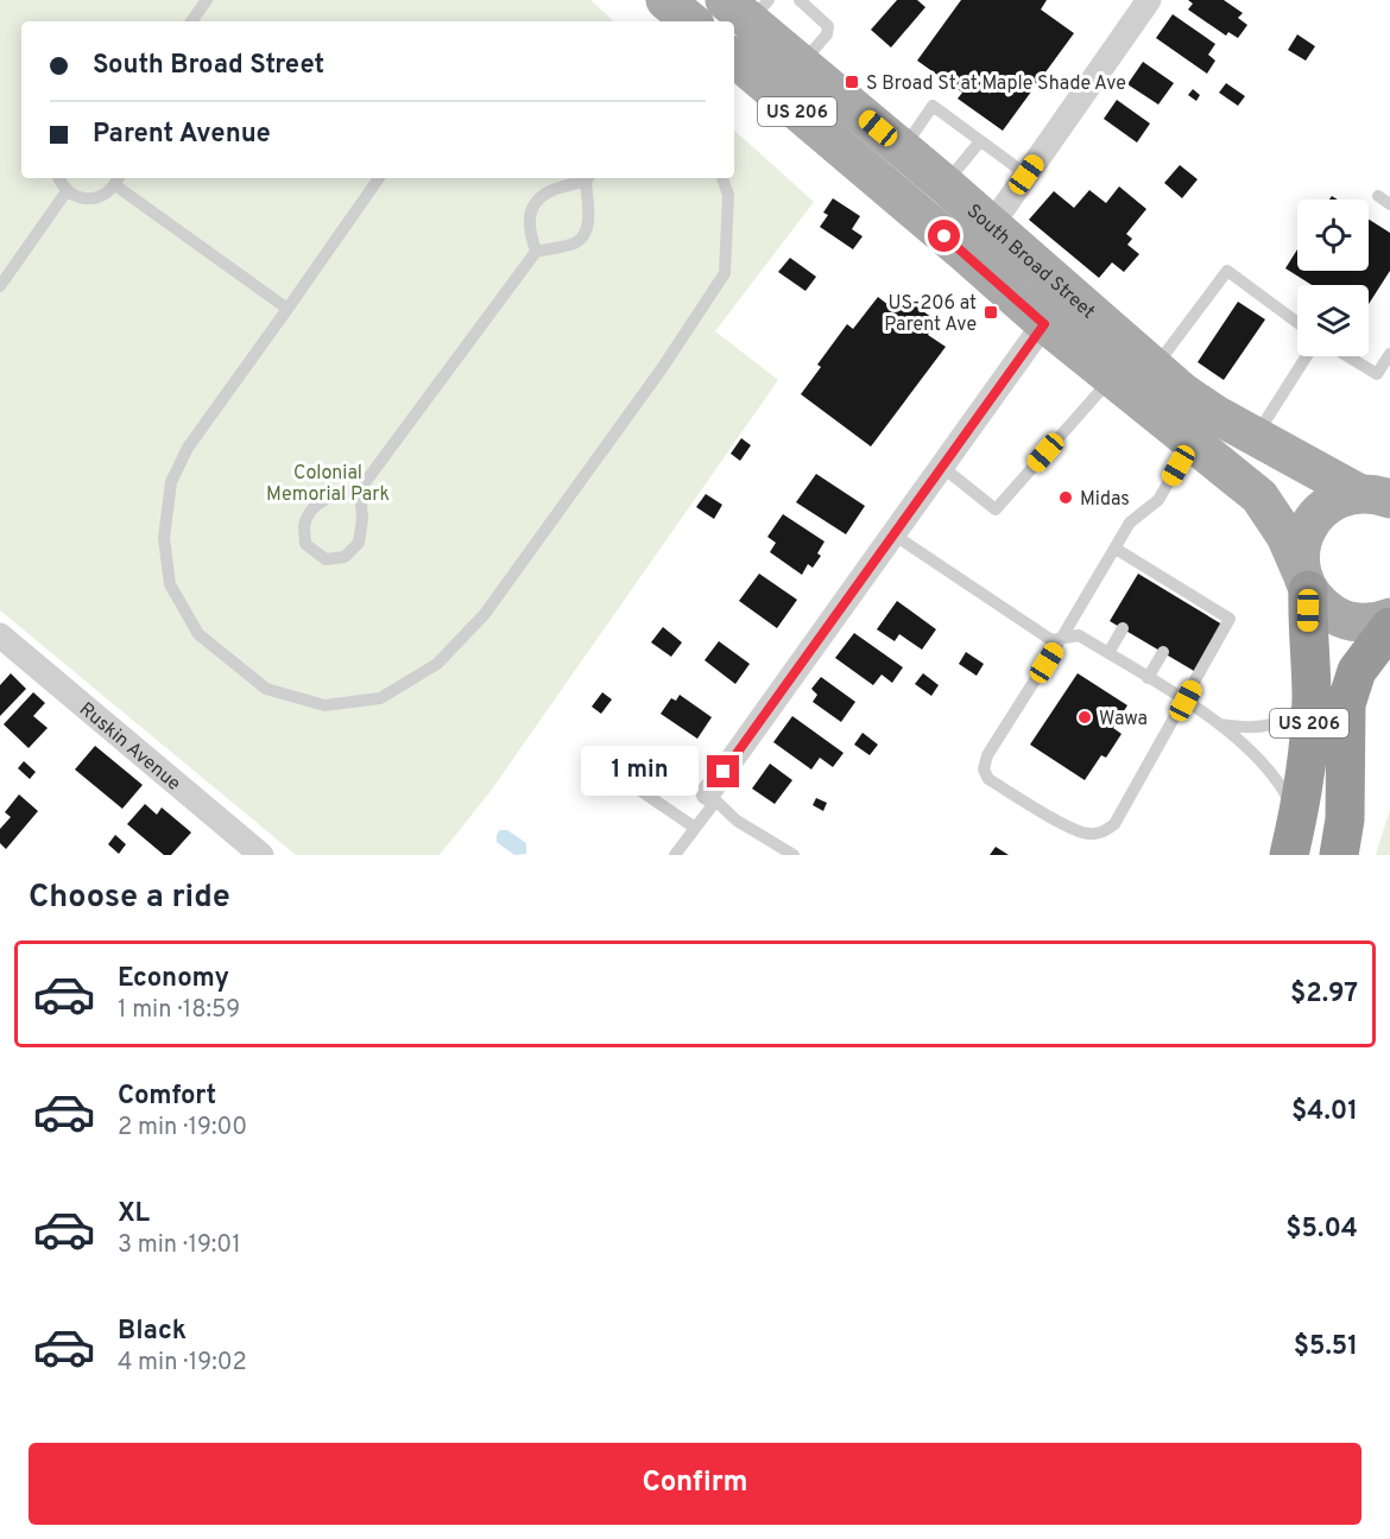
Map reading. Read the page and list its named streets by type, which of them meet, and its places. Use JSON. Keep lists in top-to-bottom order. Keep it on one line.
{"streets":{"highway":["US 206"],"main road":["South Broad Street"],"street":["Ruskin Avenue"]},"crossings":[["US 206","South Broad Street"]],"parks":["Colonial Memorial Park"],"places":{"transit":["S Broad St at Maple Shade Ave","US-206 at Parent Ave"],"other":["Midas","Wawa"]},"page":{"banner":["South Broad Street","Parent Avenue"],"bubble":"1 min","heading":"Choose a ride","list":[{"name":"Economy","note":"1 min · 18:59","value":"$2.97"},{"name":"Comfort","note":"2 min · 19:00","value":"$4.01"},{"name":"XL","note":"3 min · 19:01","value":"$5.04"},{"name":"Black","note":"4 min · 19:02","value":"$5.51"}],"buttons":"Confirm"}}
